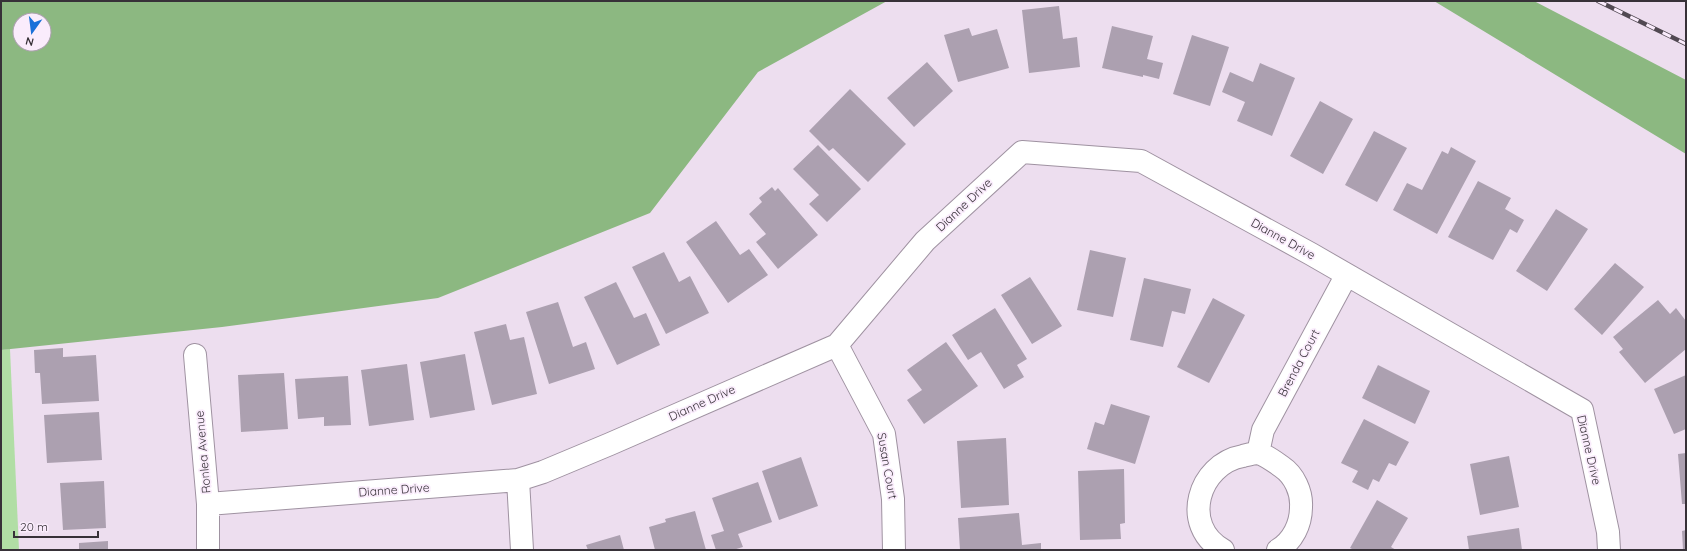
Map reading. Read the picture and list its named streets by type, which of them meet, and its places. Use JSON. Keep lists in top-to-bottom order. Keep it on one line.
{"streets":{"street":["Dianne Drive","Brenda Court","Ronlea Avenue","Susan Court"]},"crossings":[["Dianne Drive","Brenda Court"],["Dianne Drive","Ronlea Avenue"],["Dianne Drive","Susan Court"]],"scale_bar":"20 m","north":"bottom"}
